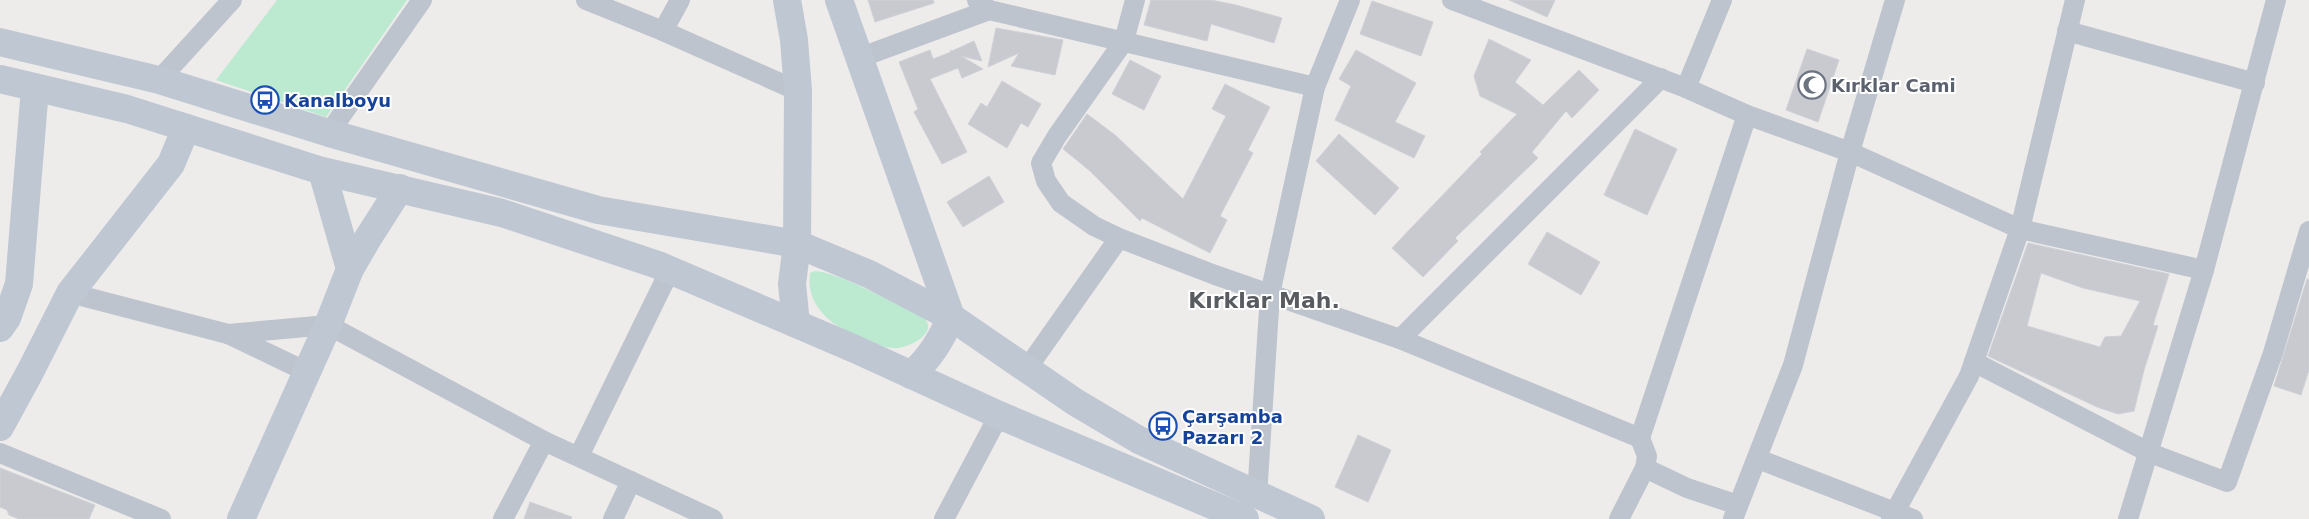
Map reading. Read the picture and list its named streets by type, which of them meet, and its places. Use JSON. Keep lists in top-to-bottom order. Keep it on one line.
{"districts":["Kırklar Mah."],"places":{"mosque":["Kırklar Cami"],"bus stop":["Kanalboyu","Çarşamba Pazarı 2"]}}
